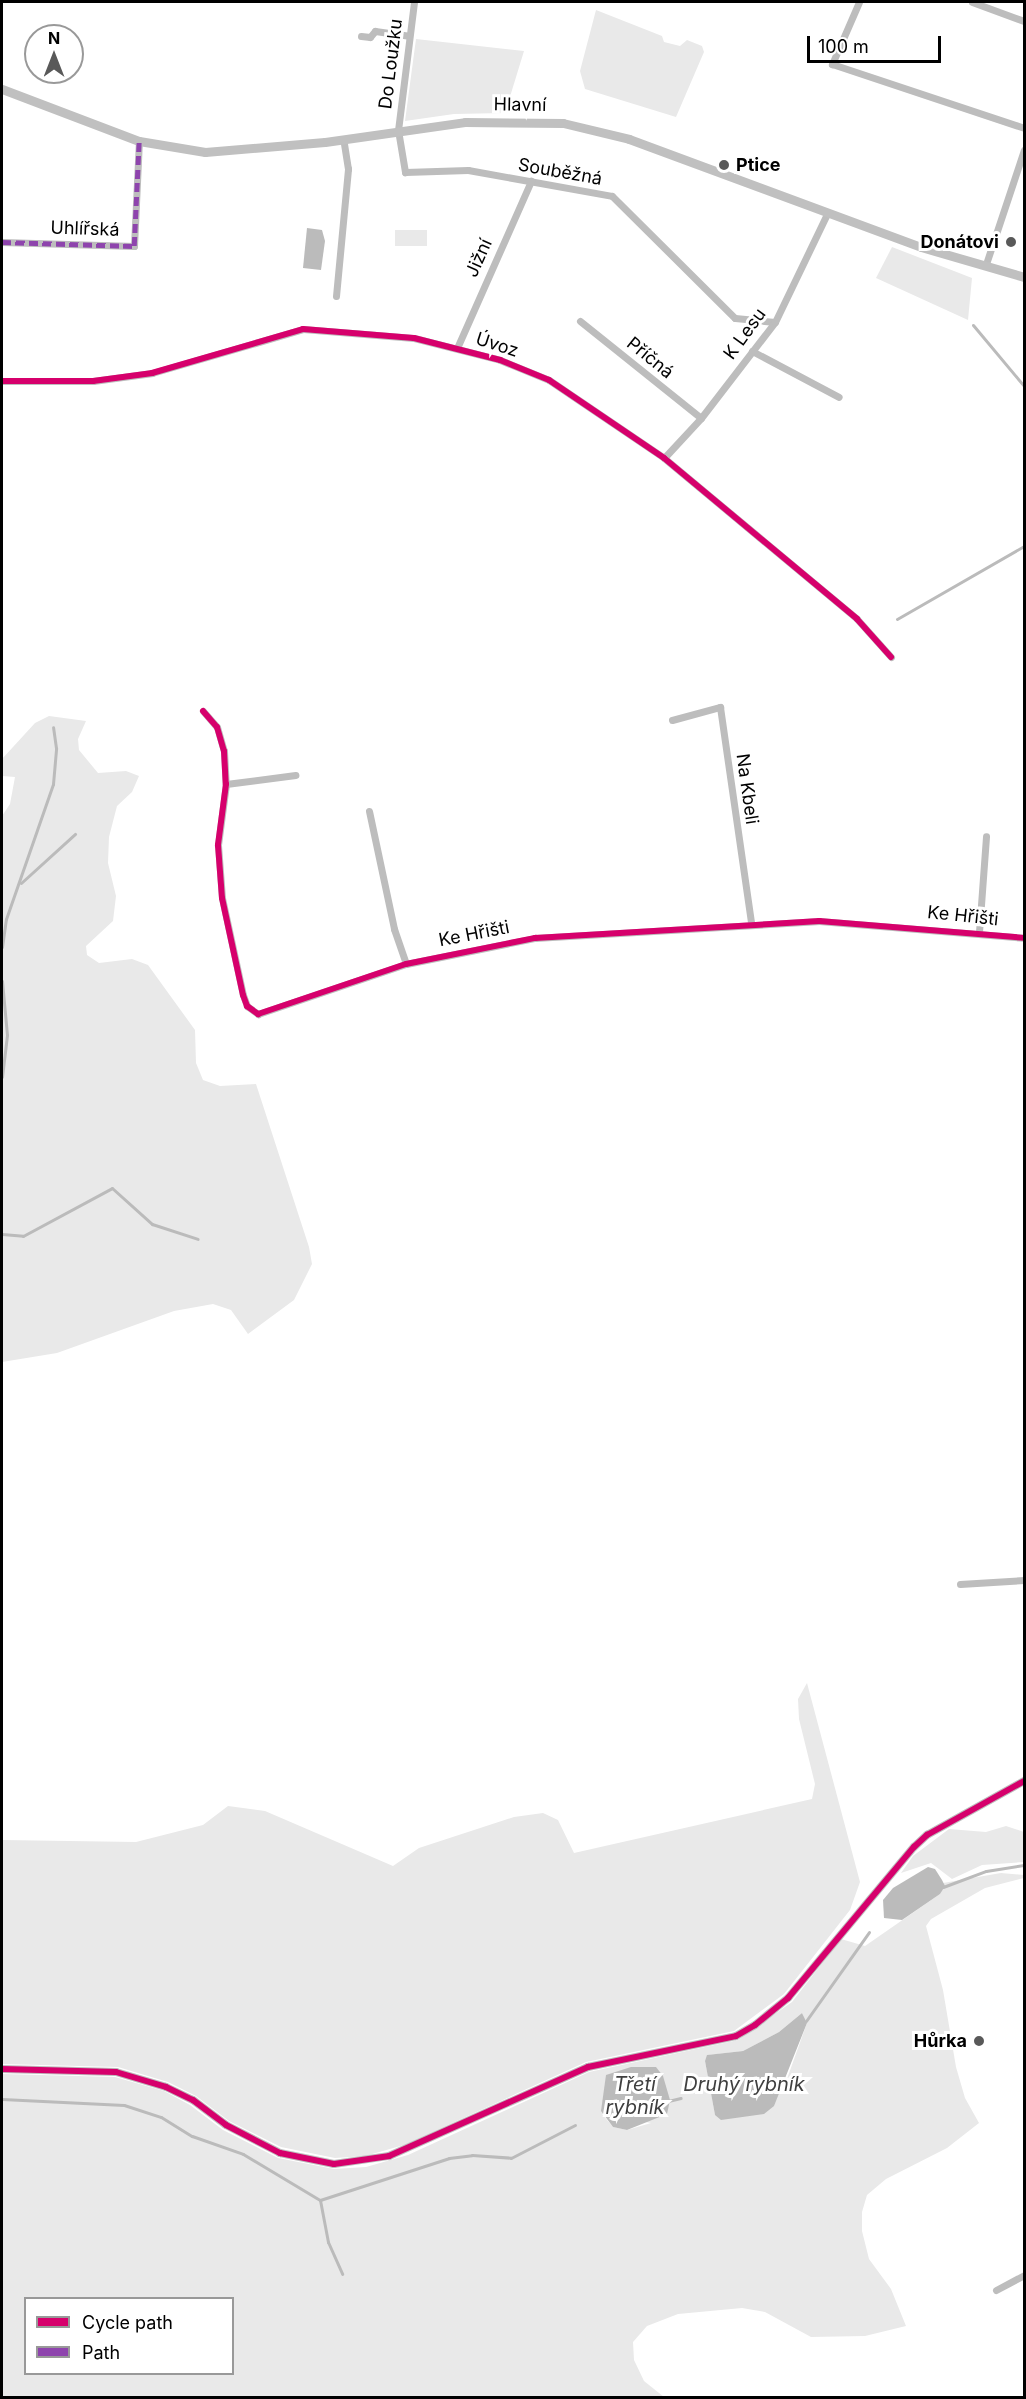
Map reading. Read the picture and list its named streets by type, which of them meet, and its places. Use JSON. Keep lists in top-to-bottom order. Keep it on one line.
{"streets":{"main road":["Hlavní"],"street":["Do Loužku","Souběžná","Uhlířská","Jižní","K Lesu","Úvoz","Příčná","Na Kbeli","Ke Hřišti"]},"crossings":[["Do Loužku","Hlavní"],["Do Loužku","Souběžná"],["Hlavní","Souběžná"],["Hlavní","Uhlířská"],["Hlavní","K Lesu"],["Souběžná","Jižní"],["Souběžná","K Lesu"],["Jižní","Úvoz"],["K Lesu","Úvoz"],["K Lesu","Příčná"],["Na Kbeli","Ke Hřišti"]],"water":["Druhý rybník","Třetí rybník"],"places":["Ptice","Donátovi","Hůrka"],"legend":["Cycle path","Path"],"scale_bar":"100 m","north":"top"}
